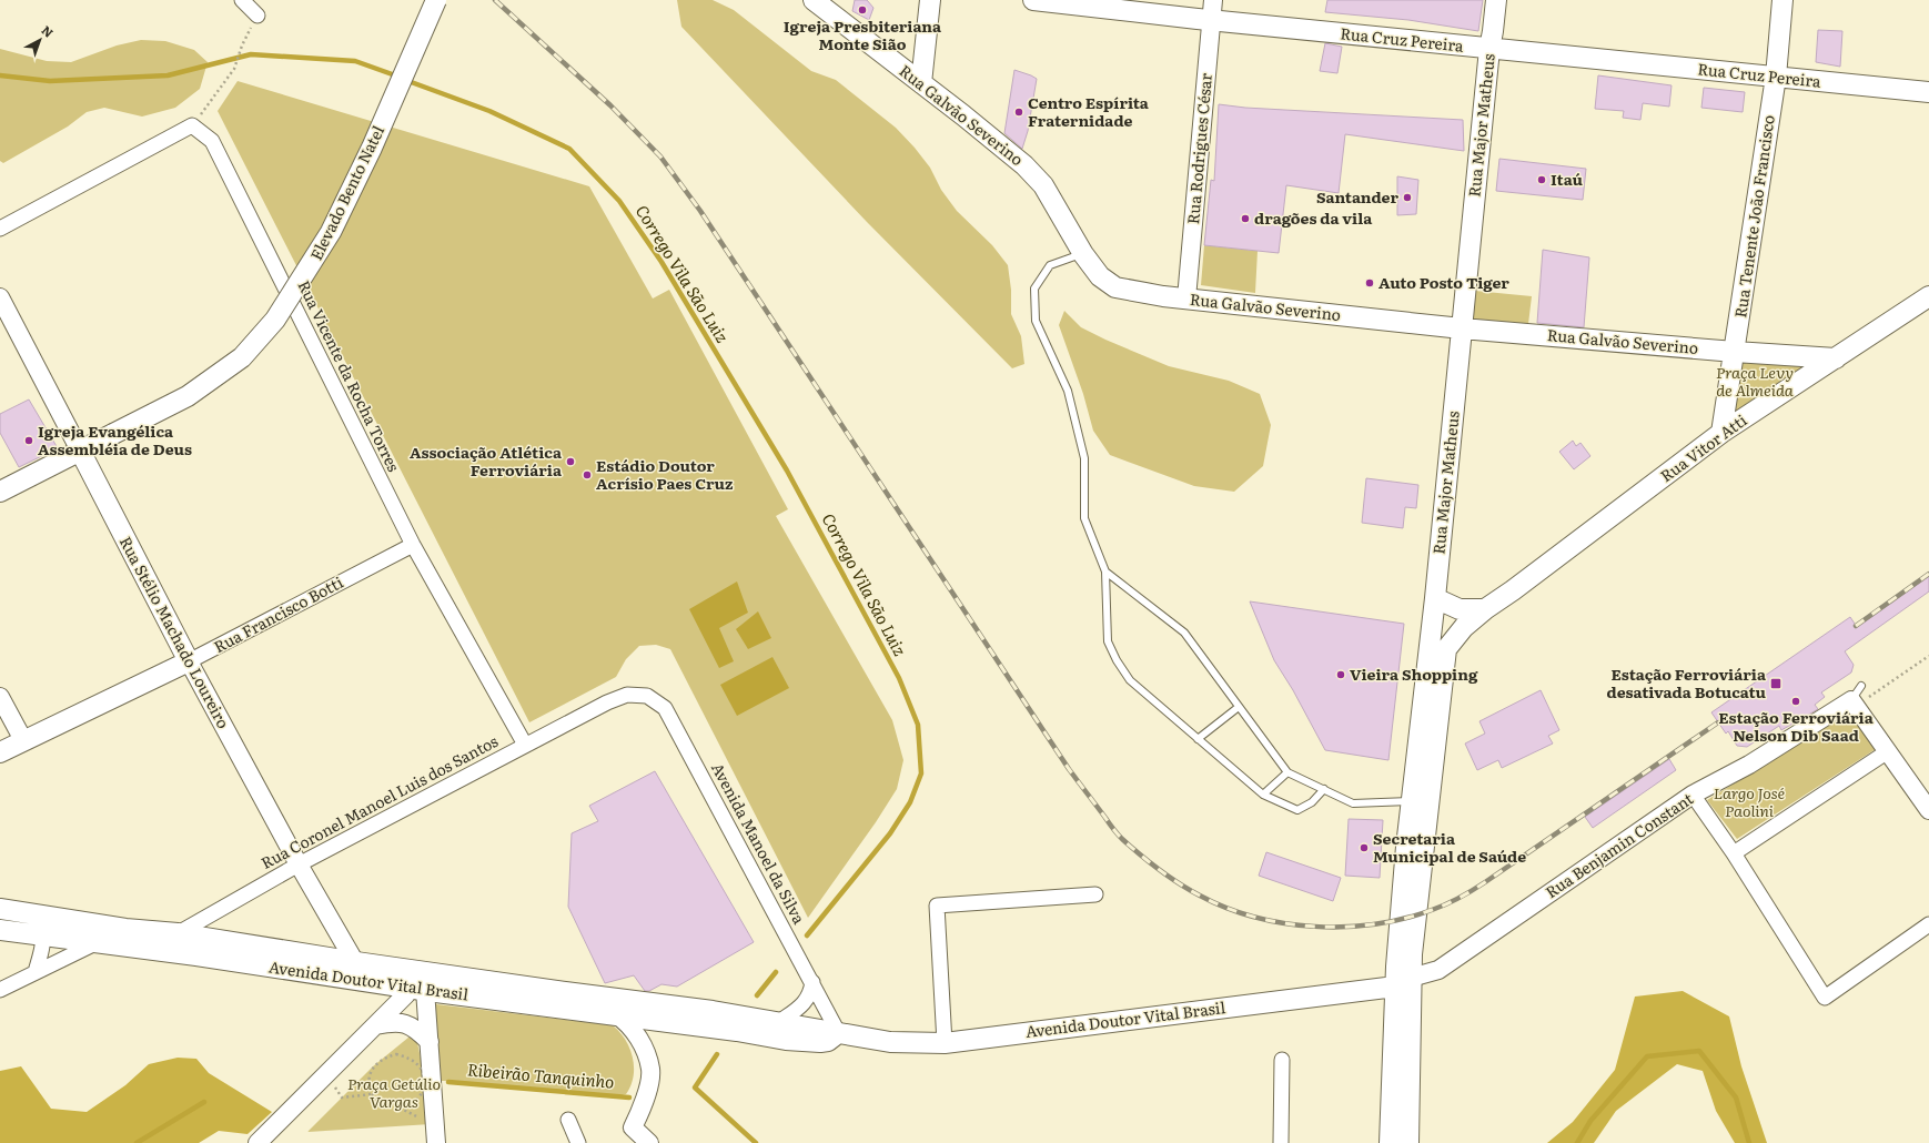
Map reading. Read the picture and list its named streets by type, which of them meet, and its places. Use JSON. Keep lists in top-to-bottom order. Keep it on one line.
{"streets":{"main road":["Rua Cruz Pereira","Rua Galvão Severino","Rua Major Matheus","Elevado Bento Natel","Rua Tenente João Francisco","Rua Vitor Atti","Rua Francisco Botti","Rua Stélio Machado Loureiro","Avenida Doutor Vital Brasil"],"street":["Rua Rodrigues César","Rua Vicente da Rocha Torres","Rua Coronel Manoel Luis dos Santos","Avenida Manoel da Silva","Rua Benjamin Constant"]},"crossings":[["Rua Cruz Pereira","Rua Major Matheus"],["Rua Cruz Pereira","Rua Rodrigues César"],["Rua Cruz Pereira","Rua Tenente João Francisco"],["Rua Galvão Severino","Rua Major Matheus"],["Rua Galvão Severino","Rua Rodrigues César"],["Rua Galvão Severino","Rua Tenente João Francisco"],["Rua Galvão Severino","Rua Vitor Atti"],["Rua Major Matheus","Rua Benjamin Constant"],["Rua Major Matheus","Avenida Doutor Vital Brasil"],["Elevado Bento Natel","Rua Stélio Machado Loureiro"],["Rua Tenente João Francisco","Rua Vitor Atti"],["Rua Vicente da Rocha Torres","Rua Francisco Botti"],["Rua Vicente da Rocha Torres","Rua Coronel Manoel Luis dos Santos"],["Rua Francisco Botti","Rua Stélio Machado Loureiro"],["Rua Stélio Machado Loureiro","Rua Coronel Manoel Luis dos Santos"],["Rua Stélio Machado Loureiro","Avenida Doutor Vital Brasil"],["Rua Coronel Manoel Luis dos Santos","Avenida Manoel da Silva"],["Rua Coronel Manoel Luis dos Santos","Avenida Doutor Vital Brasil"],["Avenida Manoel da Silva","Avenida Doutor Vital Brasil"],["Rua Benjamin Constant","Avenida Doutor Vital Brasil"]],"water":["Corrego Vila São Luiz","Ribeirão Tanquinho"],"parks":["Praça Levy de Almeida","Largo José Paolini","Praça Getúlio Vargas"],"places":{"other":["Igreja Presbiteriana Monte Sião","Centro Espírita Fraternidade","Itaú","Santander","dragões da vila","Auto Posto Tiger","Igreja Evangélica Assembléia de Deus","Associação Atlética Ferroviária","Estádio Doutor Acrísio Paes Cruz","Vieira Shopping","Estação Ferroviária Nelson Dib Saad","Secretaria Municipal de Saúde"],"transit":["Estação Ferroviária desativada Botucatu"]},"north":"top right"}
